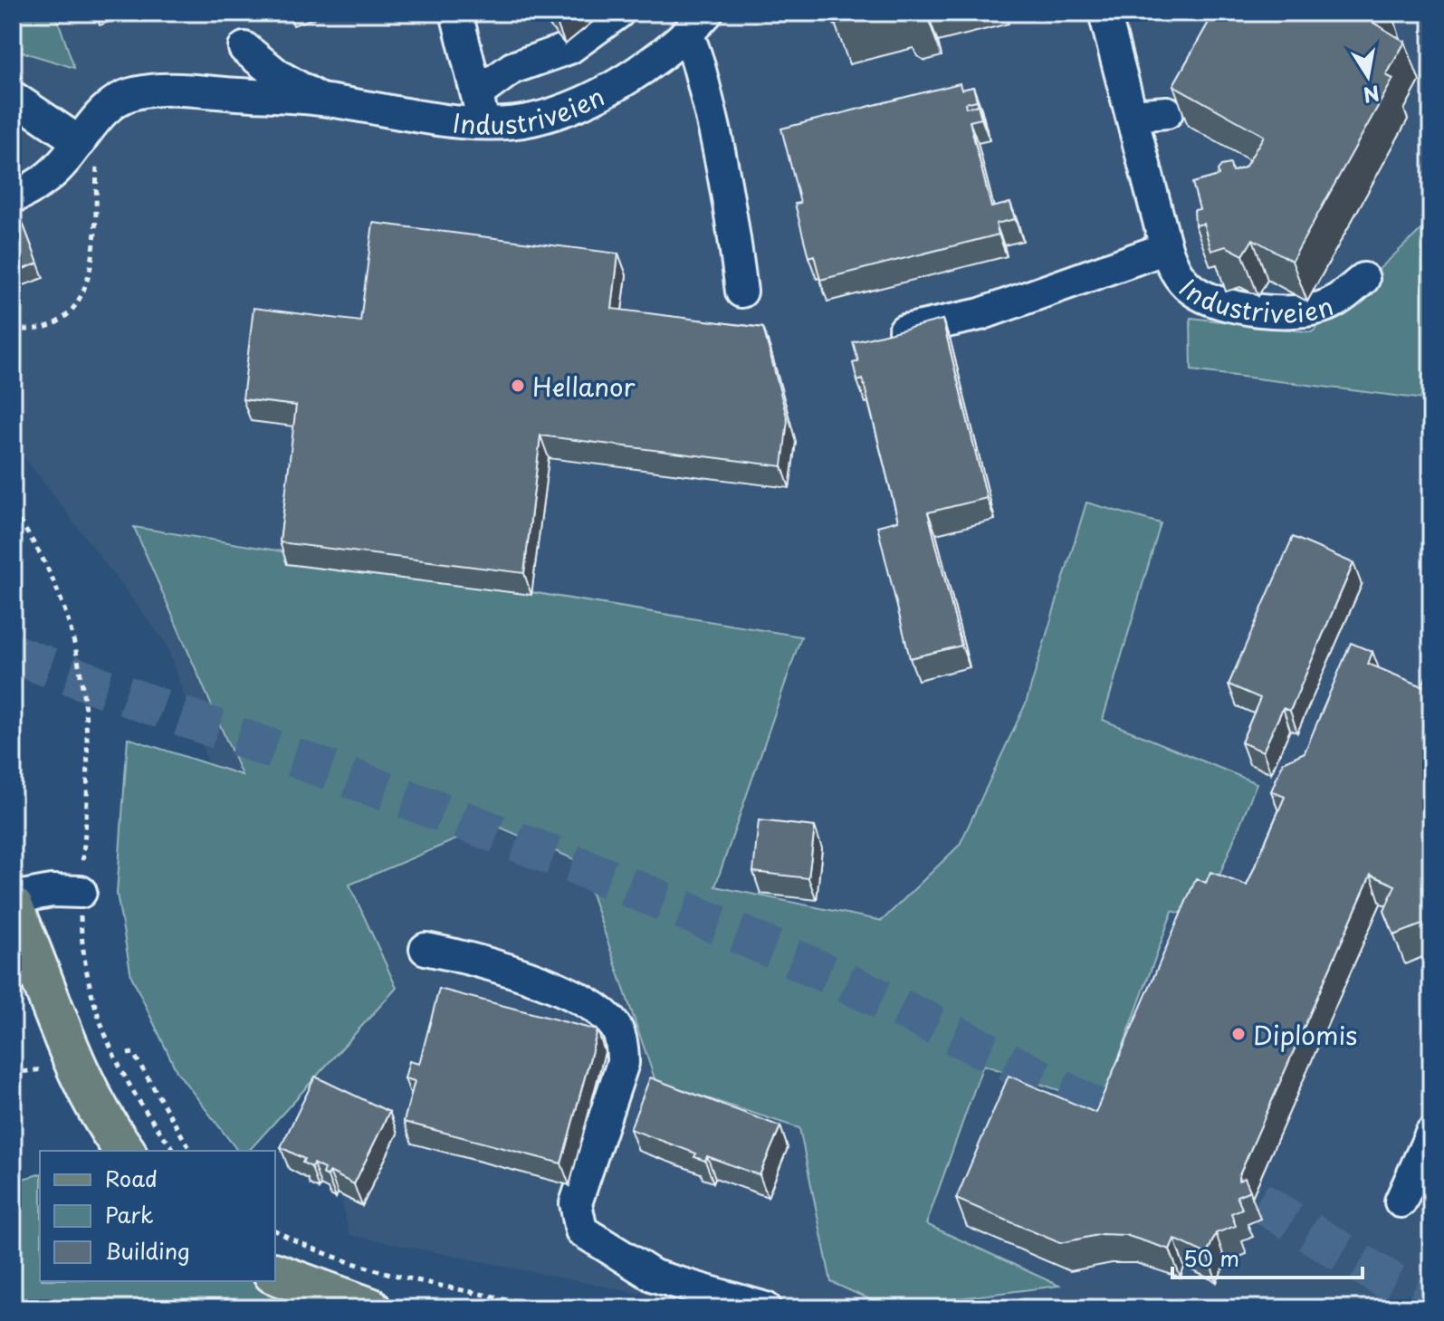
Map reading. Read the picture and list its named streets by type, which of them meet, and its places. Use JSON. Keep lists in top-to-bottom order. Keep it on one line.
{"streets":{"street":["Industriveien"]},"places":["Hellanor","Diplomis"],"legend":["Road","Park","Building"],"scale_bar":"50 m","north":"bottom"}
